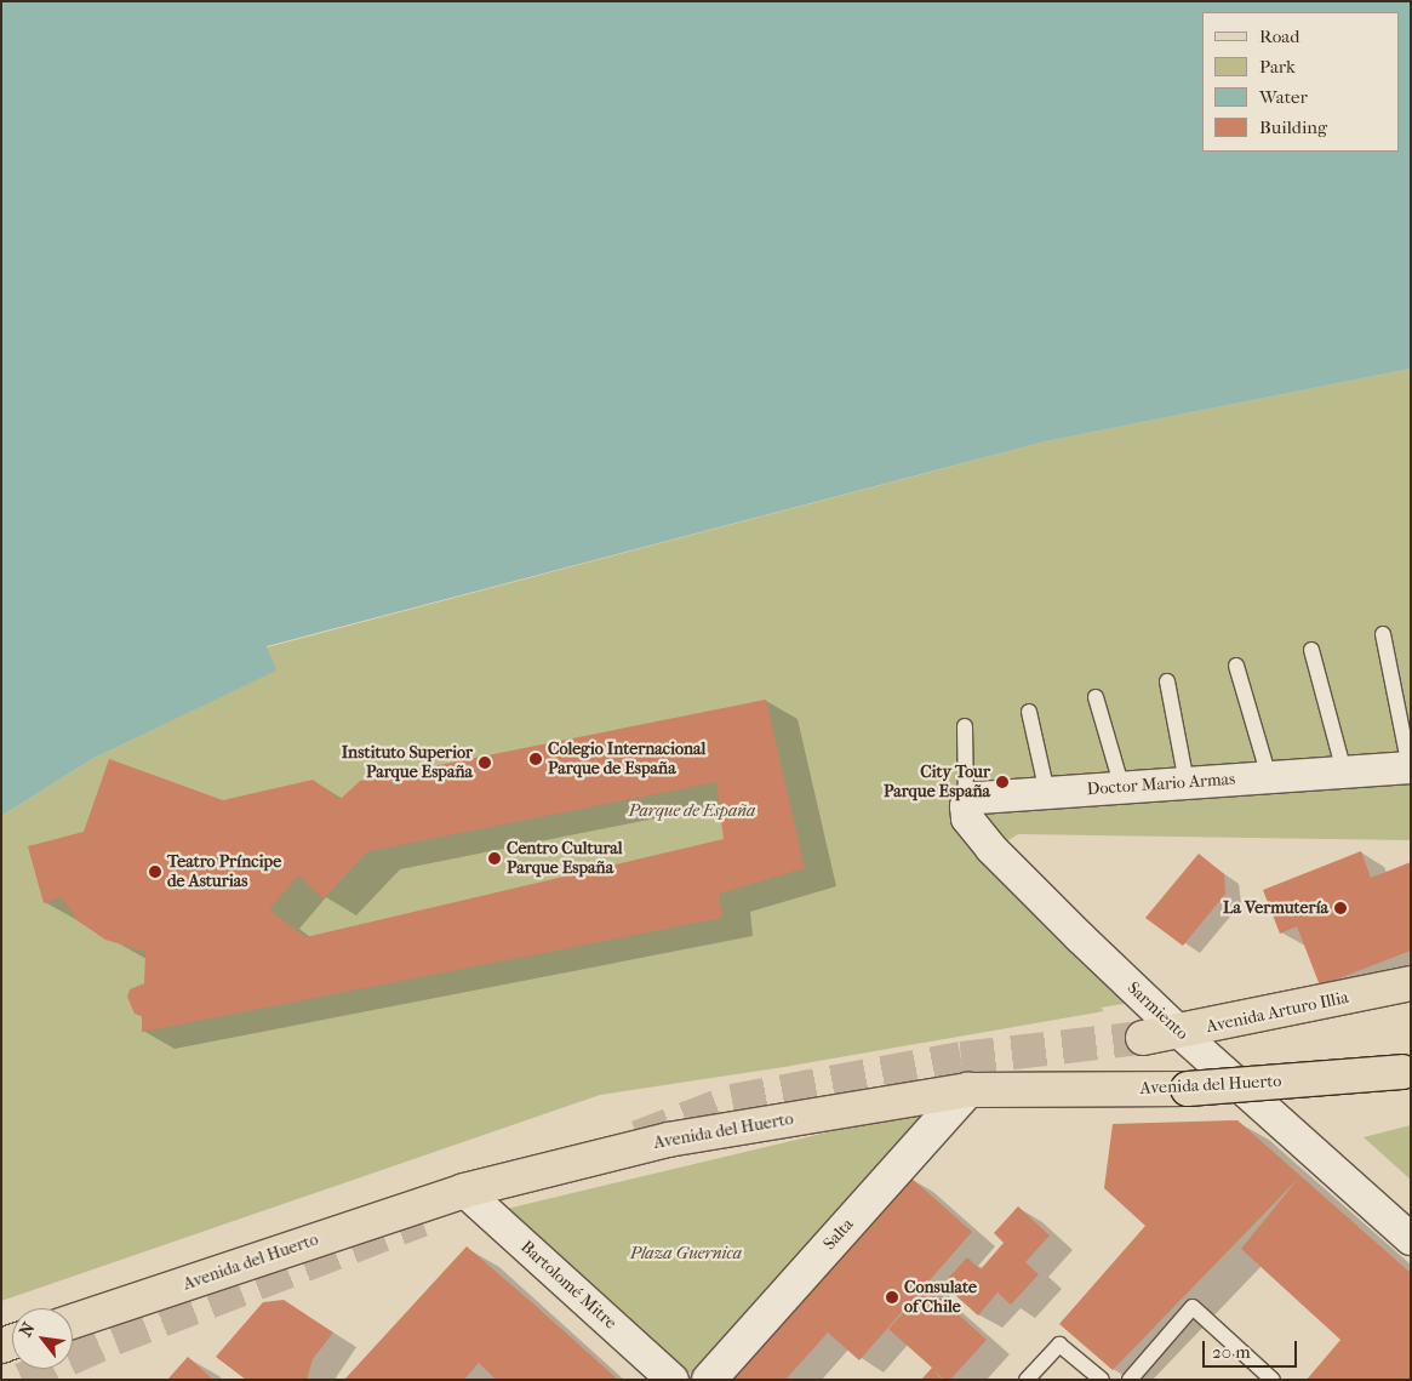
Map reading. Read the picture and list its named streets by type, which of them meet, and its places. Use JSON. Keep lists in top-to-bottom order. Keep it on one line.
{"streets":{"main road":["Avenida Arturo Illia","Avenida del Huerto"],"street":["Doctor Mario Armas","Sarmiento","Salta","Bartolomé Mitre"]},"crossings":[["Doctor Mario Armas","Sarmiento"],["Sarmiento","Avenida Arturo Illia"],["Avenida del Huerto","Salta"],["Avenida del Huerto","Bartolomé Mitre"]],"parks":["Parque de España","Plaza Guernica"],"places":["Colegio Internacional Parque de España","Instituto Superior Parque España","City Tour Parque España","Centro Cultural Parque España","Teatro Príncipe de Asturias","La Vermutería","Consulate of Chile"],"legend":["Road","Park","Water","Building"],"scale_bar":"20 m","north":"top left"}
